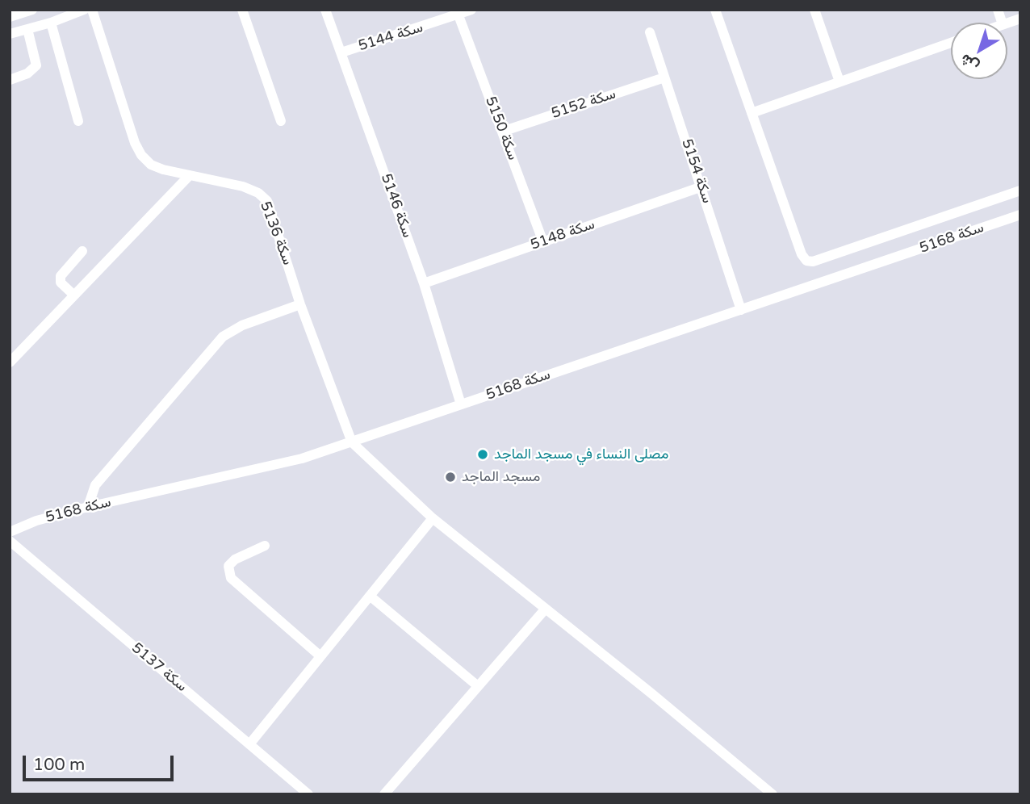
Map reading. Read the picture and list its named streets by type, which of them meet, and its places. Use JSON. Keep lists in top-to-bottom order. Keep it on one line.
{"streets":{"street":["سكة 5144","سكة 5152","سكة 5150","سكة 5154","سكة 5146","سكة 5136","سكة 5148","سكة 5168","سكة 5137"]},"crossings":[["سكة 5144","سكة 5150"],["سكة 5144","سكة 5146"],["سكة 5152","سكة 5150"],["سكة 5152","سكة 5154"],["سكة 5150","سكة 5148"],["سكة 5154","سكة 5148"],["سكة 5154","سكة 5168"],["سكة 5146","سكة 5148"],["سكة 5146","سكة 5168"],["سكة 5136","سكة 5168"]],"places":["مصلى النساء في مسجد الماجد","مسجد الماجد"],"scale_bar":"100 m","north":"bottom left"}
